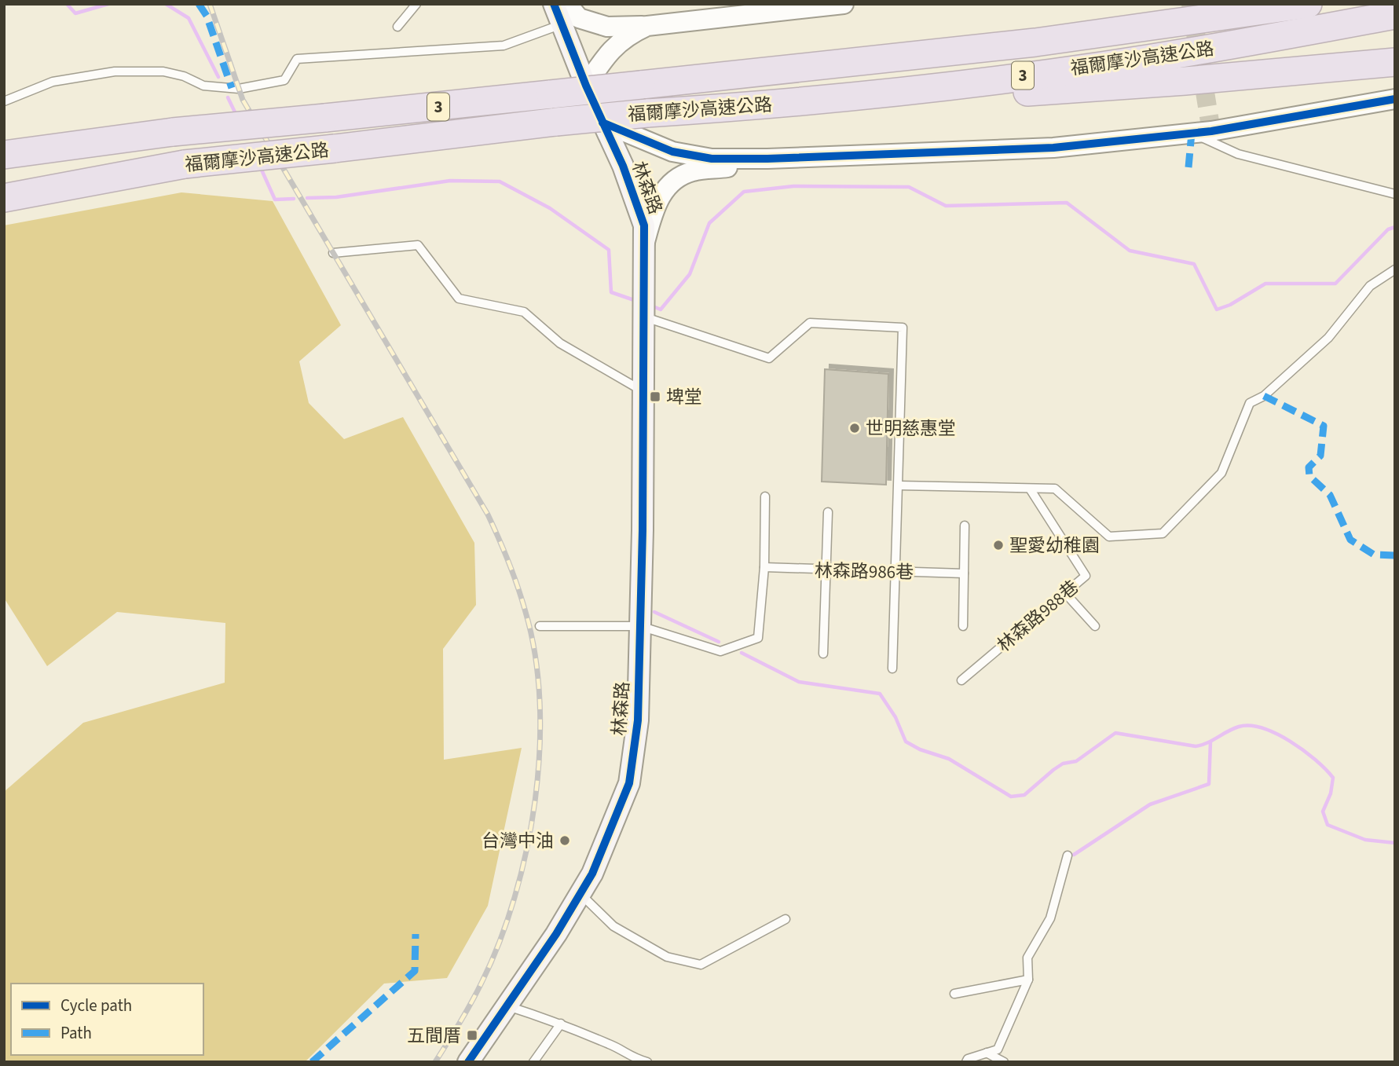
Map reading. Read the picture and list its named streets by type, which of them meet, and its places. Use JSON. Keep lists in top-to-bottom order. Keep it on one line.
{"streets":{"highway":["福爾摩沙高速公路","3"],"main road":["林森路"],"lane":["林森路986巷","林森路988巷"]},"places":{"transit":["埤堂","五間厝"],"other":["世明慈惠堂","聖愛幼稚園","台灣中油"]},"legend":["Cycle path","Path"]}
